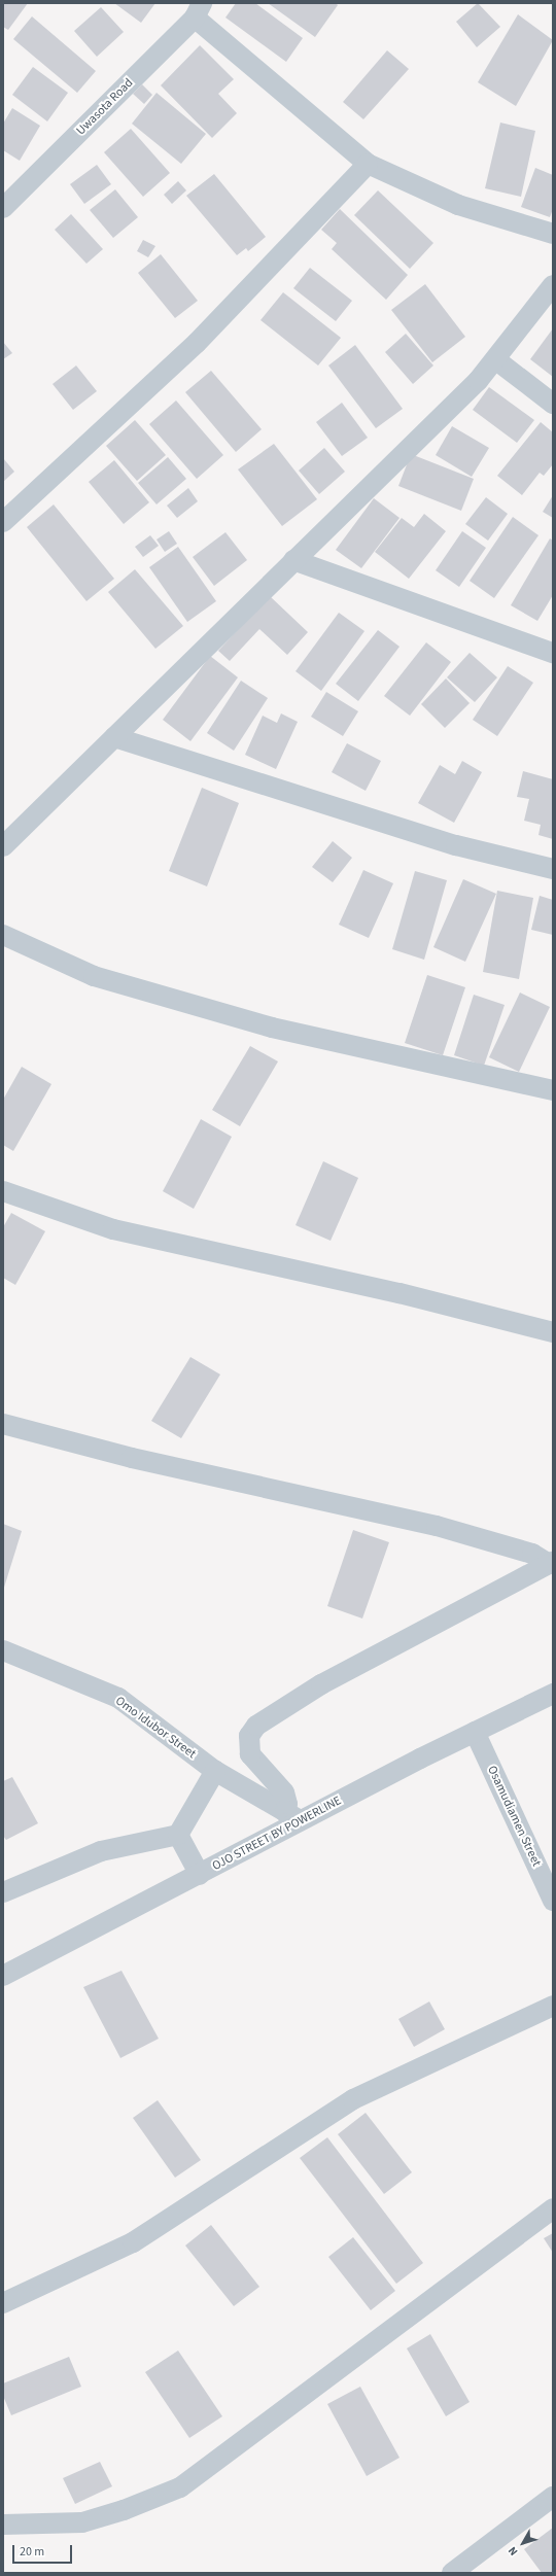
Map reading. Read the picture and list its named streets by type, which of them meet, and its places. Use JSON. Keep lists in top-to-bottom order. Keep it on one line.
{"streets":{"street":["Uwasota Road","Omo Idubor Street","Osamudiamen Street","OJO STREET BY POWERLINE"]},"crossings":[["Omo Idubor Street","OJO STREET BY POWERLINE"],["Osamudiamen Street","OJO STREET BY POWERLINE"]],"scale_bar":"20 m","north":"bottom left"}
